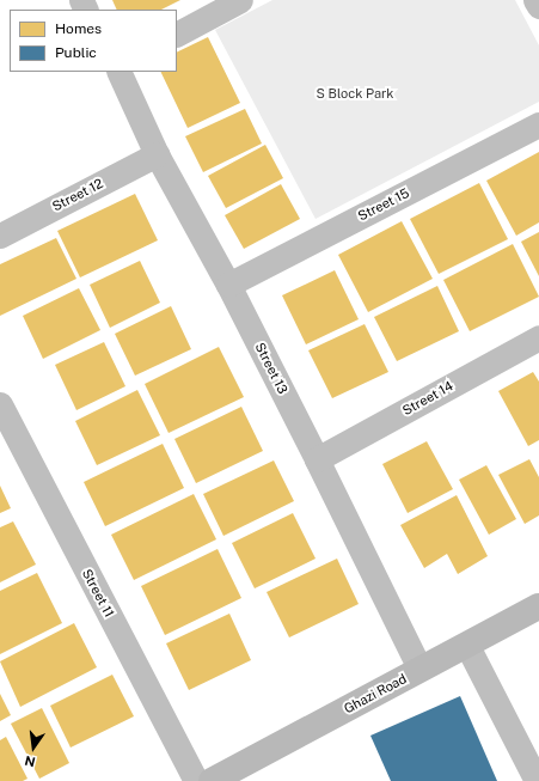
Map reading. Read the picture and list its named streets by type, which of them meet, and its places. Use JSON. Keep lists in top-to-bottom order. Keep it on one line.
{"streets":{"main road":["Ghazi Road"],"street":["Street 12","Street 15","Street 13","Street 14","Street 11"]},"crossings":[["Street 12","Street 13"],["Street 15","Street 13"],["Street 13","Street 14"],["Street 13","Ghazi Road"]],"parks":["S Block Park"],"legend":["Homes","Public"],"north":"bottom"}
